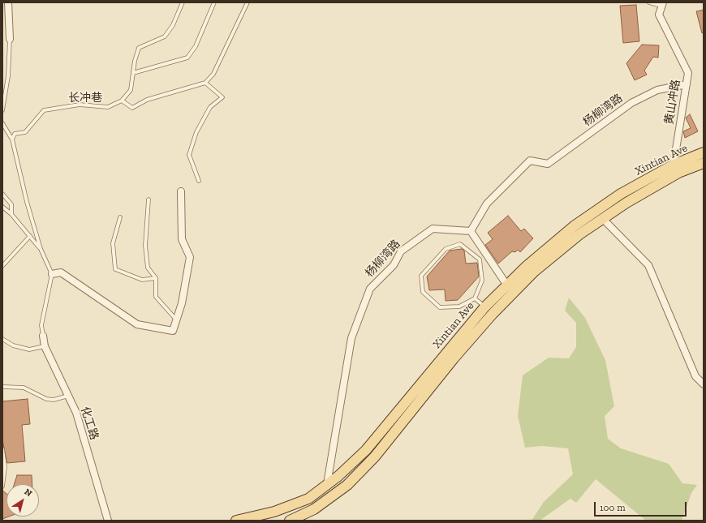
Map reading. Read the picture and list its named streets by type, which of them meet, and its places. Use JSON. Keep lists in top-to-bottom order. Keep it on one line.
{"streets":{"main road":["Xintian Ave"],"street":["黄山冲路","杨柳湾路","化工路"],"lane":["长冲巷"]},"crossings":[["黄山冲路","杨柳湾路"],["黄山冲路","Xintian Ave"],["杨柳湾路","Xintian Ave"]],"scale_bar":"100 m","north":"top right"}
